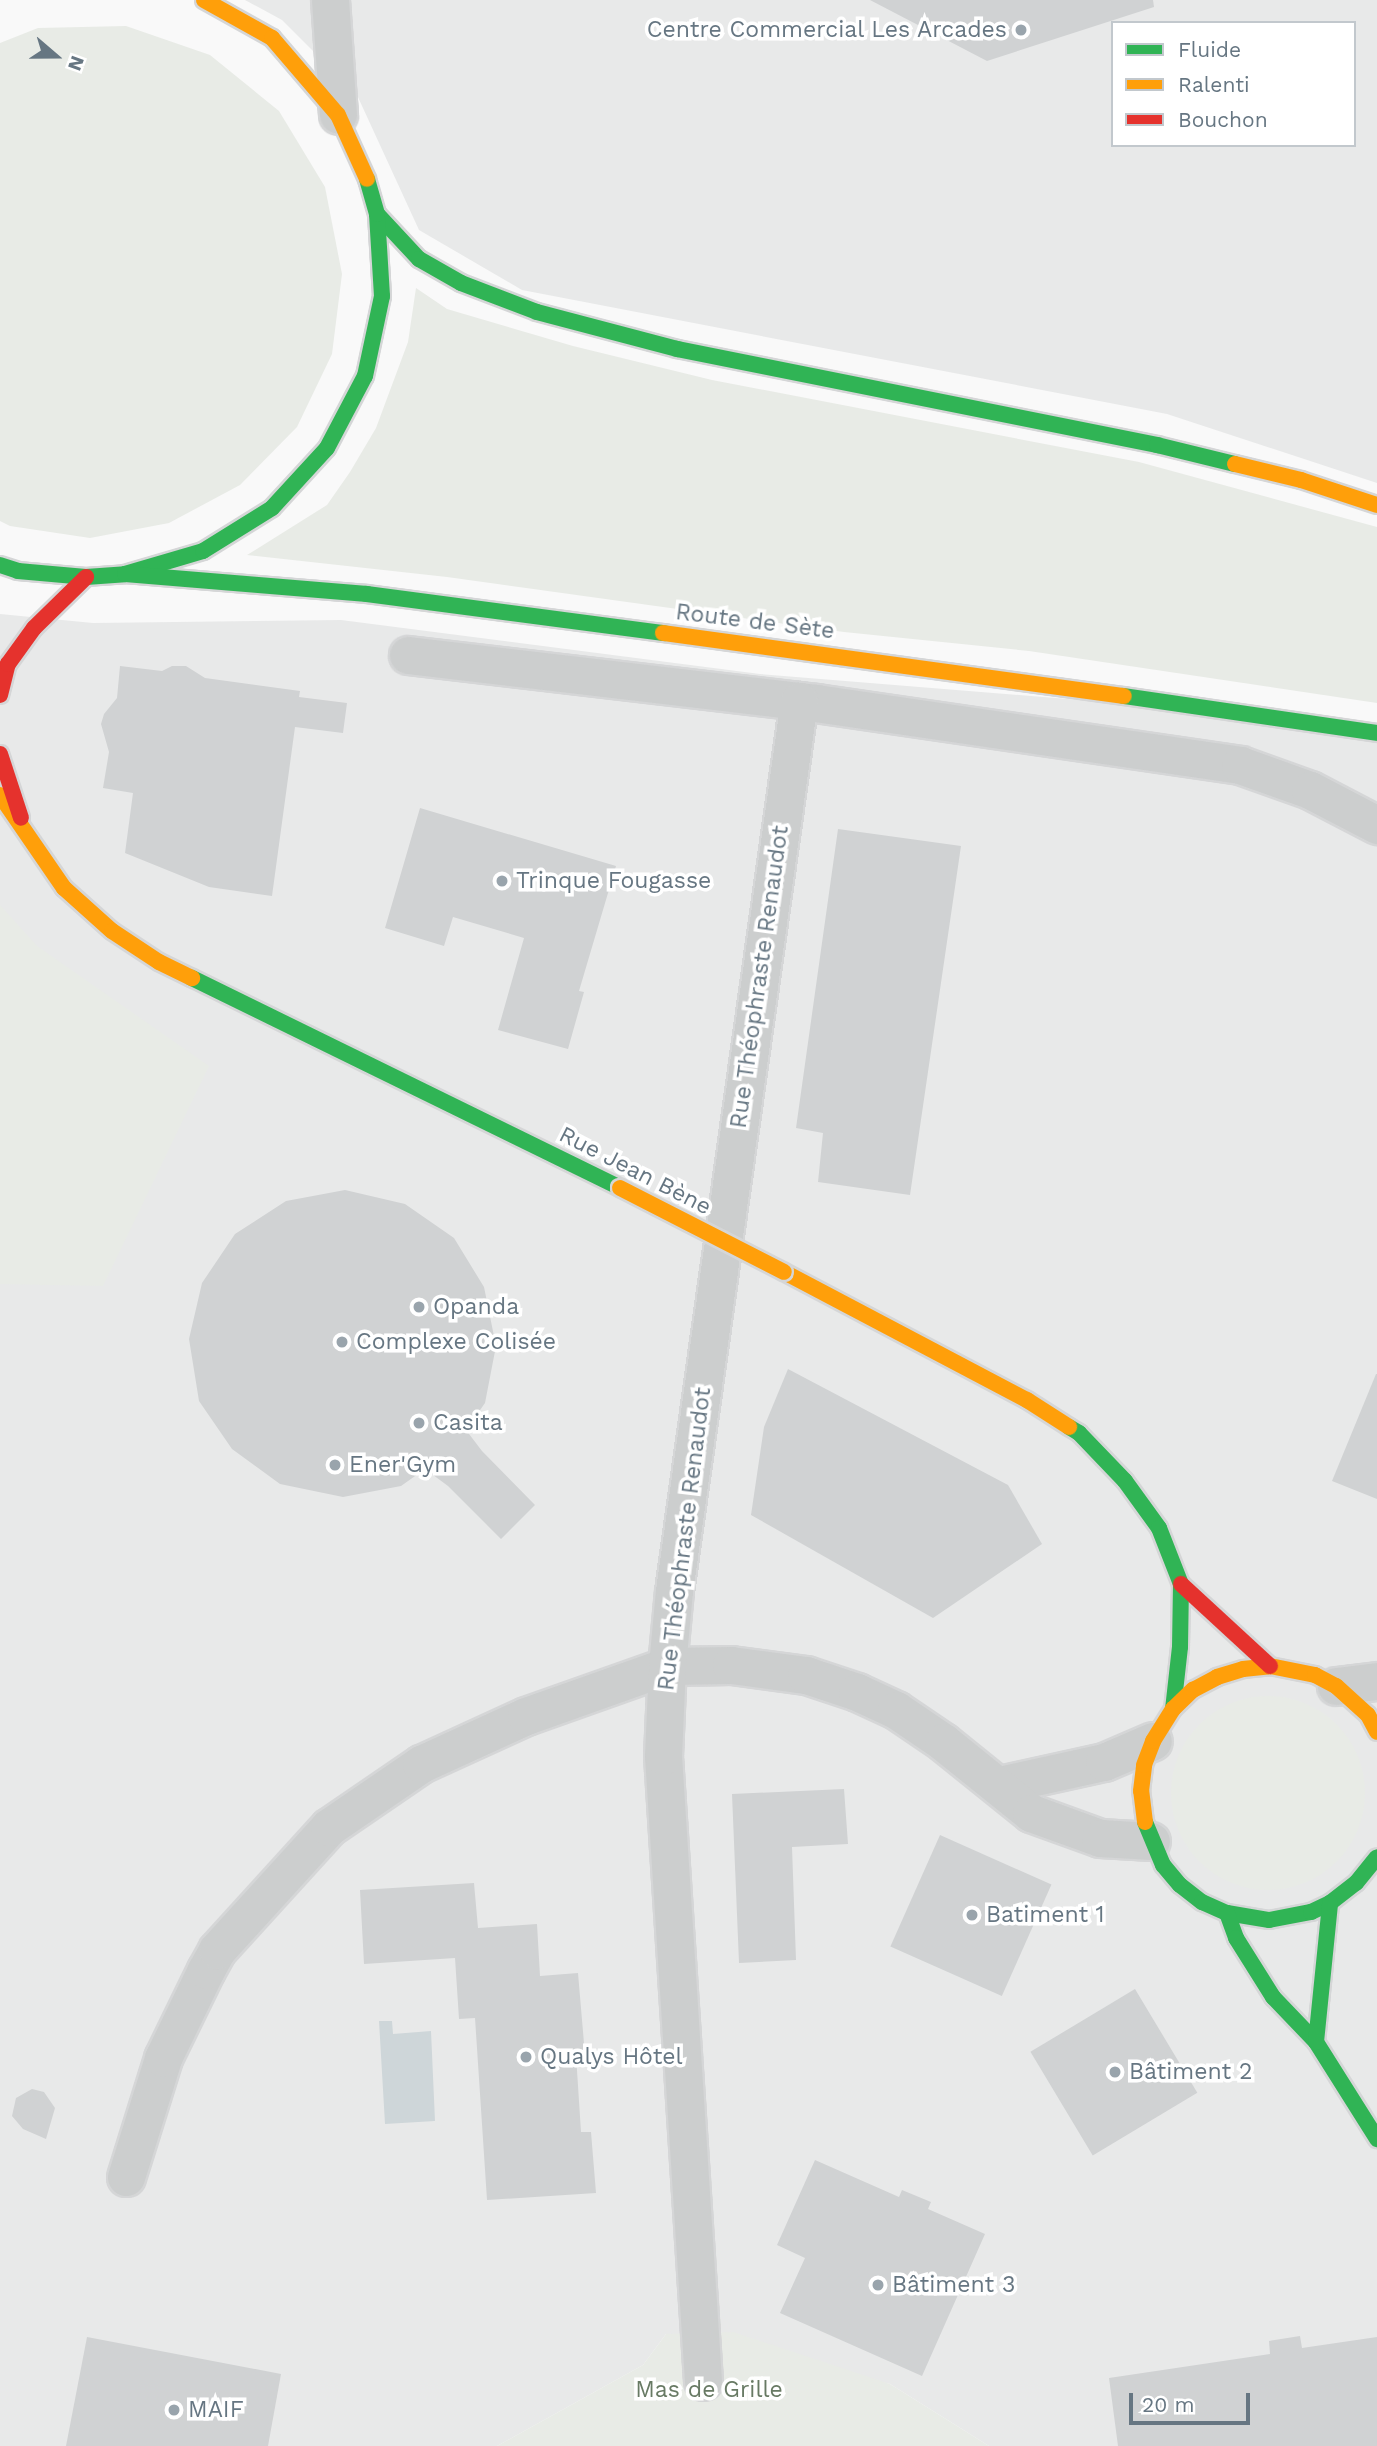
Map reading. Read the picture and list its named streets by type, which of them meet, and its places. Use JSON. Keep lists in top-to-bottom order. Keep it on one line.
{"streets":{"main road":["Route de Sète","Rue Jean Bène"],"street":["Rue Théophraste Renaudot"]},"parks":["Mas de Grille"],"places":["Centre Commercial Les Arcades","Trinque Fougasse","Opanda","Complexe Colisée","Casita","Ener'Gym","Batiment 1","Qualys Hôtel","Bâtiment 2","Bâtiment 3","MAIF"],"legend":["Fluide","Ralenti","Bouchon"],"scale_bar":"20 m","north":"right"}
